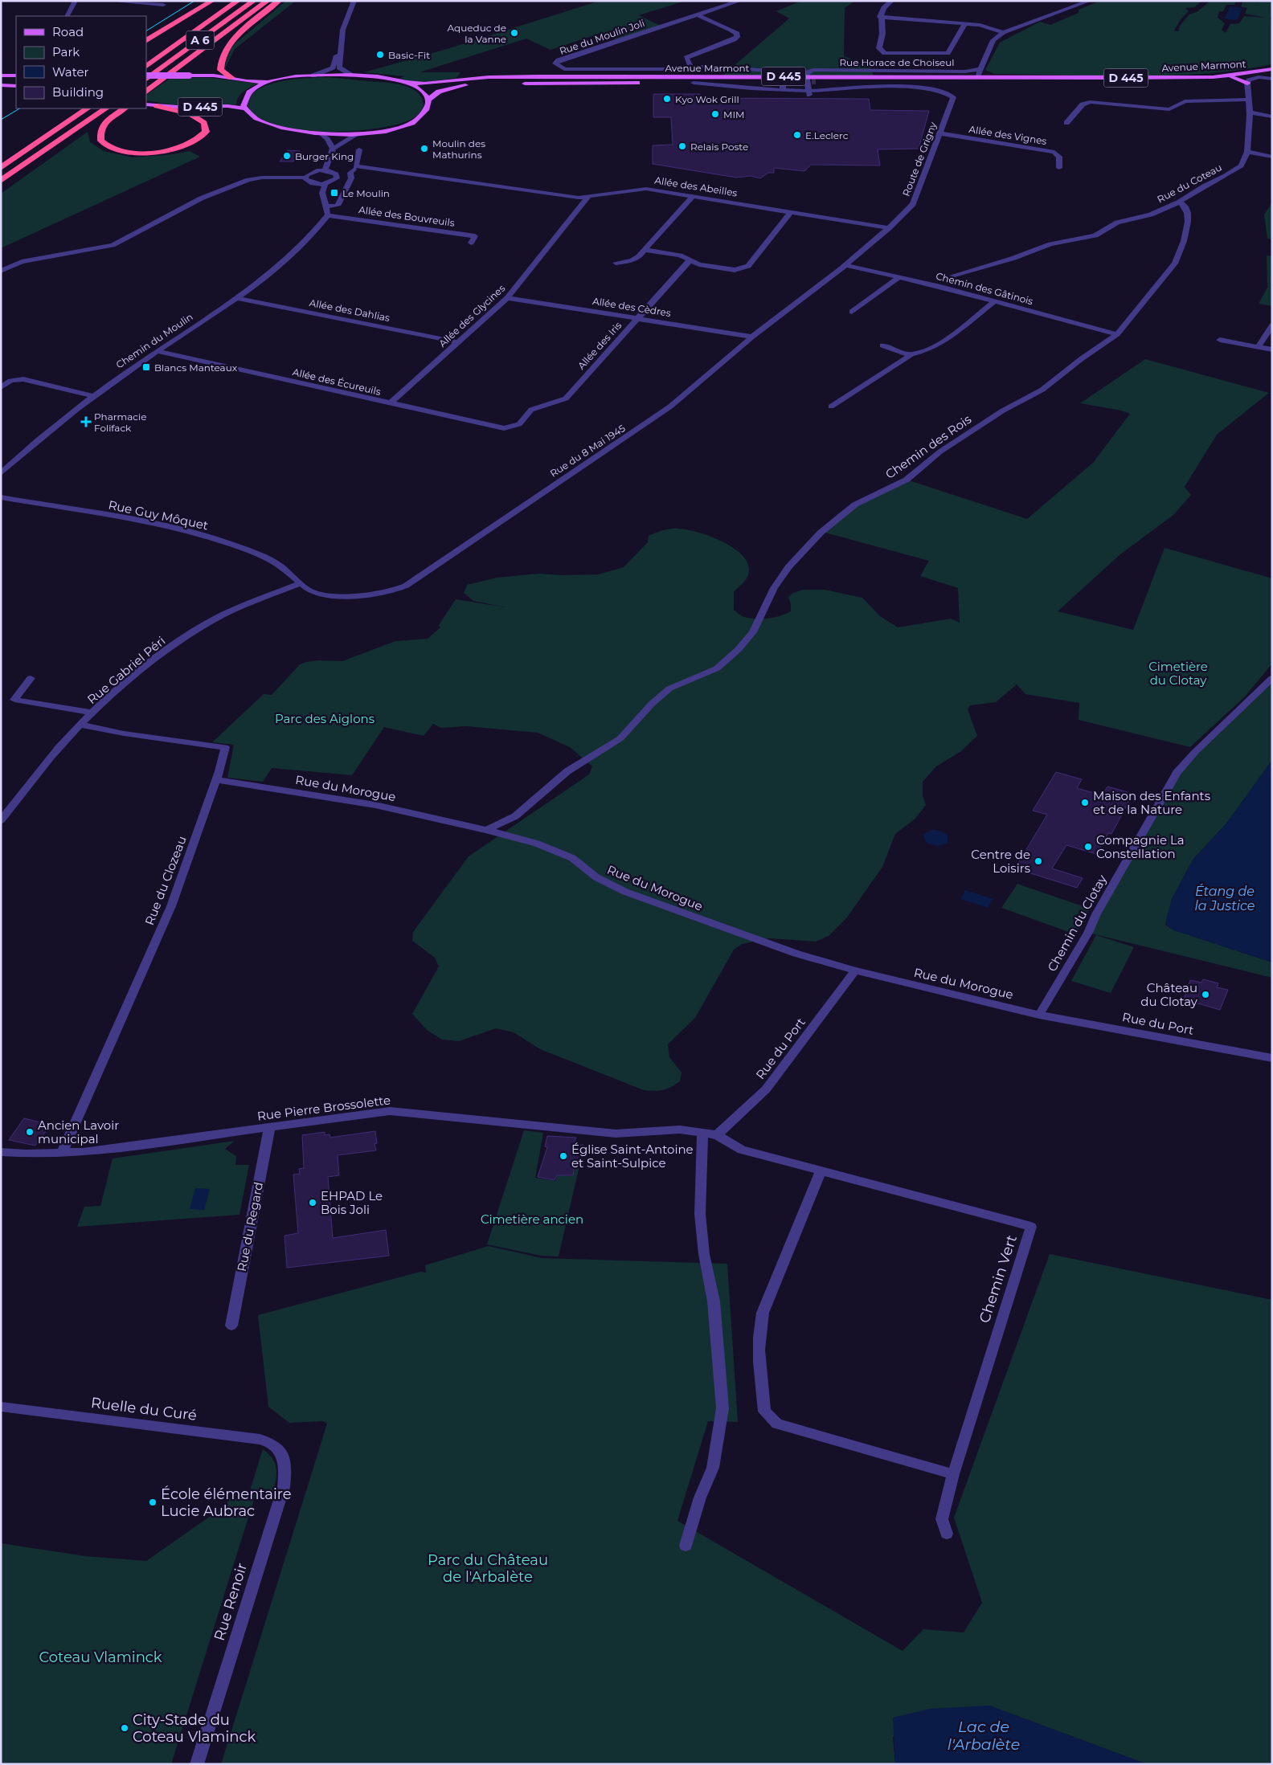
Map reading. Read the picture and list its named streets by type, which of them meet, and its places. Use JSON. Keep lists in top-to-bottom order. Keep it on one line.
{"streets":{"highway":["A 6"],"main road":["Avenue Marmont","D 445"],"street":["Rue du Moulin Joli","Rue Horace de Choiseul","Allée des Vignes","Route de Grigny","Rue du Coteau","Allée des Abeilles","Allée des Bouvreuils","Chemin des Gâtinois","Allée des Cèdres","Allée des Dahlias","Allée des Glycines","Chemin du Moulin","Allée des Iris","Allée des Écureuils","Chemin des Rois","Rue du 8 Mai 1945","Rue Guy Môquet","Rue Gabriel Péri","Rue du Morogue","Rue du Clozeau","Chemin du Clotay","Rue du Port","Rue Pierre Brossolette","Rue du Regard","Chemin Vert","Ruelle du Curé","Rue Renoir"]},"crossings":[["Rue Horace de Choiseul","Avenue Marmont"],["Allée des Vignes","Route de Grigny"],["Route de Grigny","Allée des Abeilles"],["Route de Grigny","Rue du 8 Mai 1945"],["Rue du Coteau","Chemin des Rois"],["Allée des Abeilles","Allée des Glycines"],["Allée des Bouvreuils","Chemin du Moulin"],["Chemin des Gâtinois","Chemin des Rois"],["Chemin des Gâtinois","Rue du 8 Mai 1945"],["Allée des Cèdres","Allée des Glycines"],["Allée des Cèdres","Allée des Iris"],["Allée des Cèdres","Rue du 8 Mai 1945"],["Allée des Dahlias","Allée des Glycines"],["Allée des Dahlias","Chemin du Moulin"],["Allée des Glycines","Allée des Écureuils"],["Chemin du Moulin","Allée des Écureuils"],["Allée des Iris","Allée des Écureuils"],["Chemin des Rois","Rue du Morogue"],["Rue du 8 Mai 1945","Rue Guy Môquet"],["Rue du 8 Mai 1945","Rue Gabriel Péri"],["Rue Guy Môquet","Rue Gabriel Péri"],["Rue Gabriel Péri","Rue du Clozeau"],["Rue du Morogue","Rue du Clozeau"],["Rue du Morogue","Chemin du Clotay"],["Rue du Morogue","Rue du Port"],["Rue du Clozeau","Rue Pierre Brossolette"],["Chemin du Clotay","Rue du Port"],["Rue du Port","Rue Pierre Brossolette"],["Rue Pierre Brossolette","Rue du Regard"],["Rue Pierre Brossolette","Chemin Vert"],["Ruelle du Curé","Rue Renoir"]],"water":["Étang de la Justice","Lac de l'Arbalète"],"parks":["Cimetière du Clotay","Parc des Aiglons","Cimetière ancien","Parc du Château de l'Arbalète","Coteau Vlaminck"],"places":{"other":["Aqueduc de la Vanne","Basic-Fit","Kyo Wok Grill","MIM","E.Leclerc","Relais Poste","Moulin des Mathurins","Burger King","Maison des Enfants et de la Nature","Compagnie La Constellation","Centre de Loisirs","Château du Clotay","Ancien Lavoir municipal","Église Saint-Antoine et Saint-Sulpice","EHPAD Le Bois Joli","École élémentaire Lucie Aubrac","City-Stade du Coteau Vlaminck"],"transit":["Le Moulin","Blancs Manteaux"],"health":["Pharmacie Folifack"]},"legend":["Road","Park","Water","Building"]}
